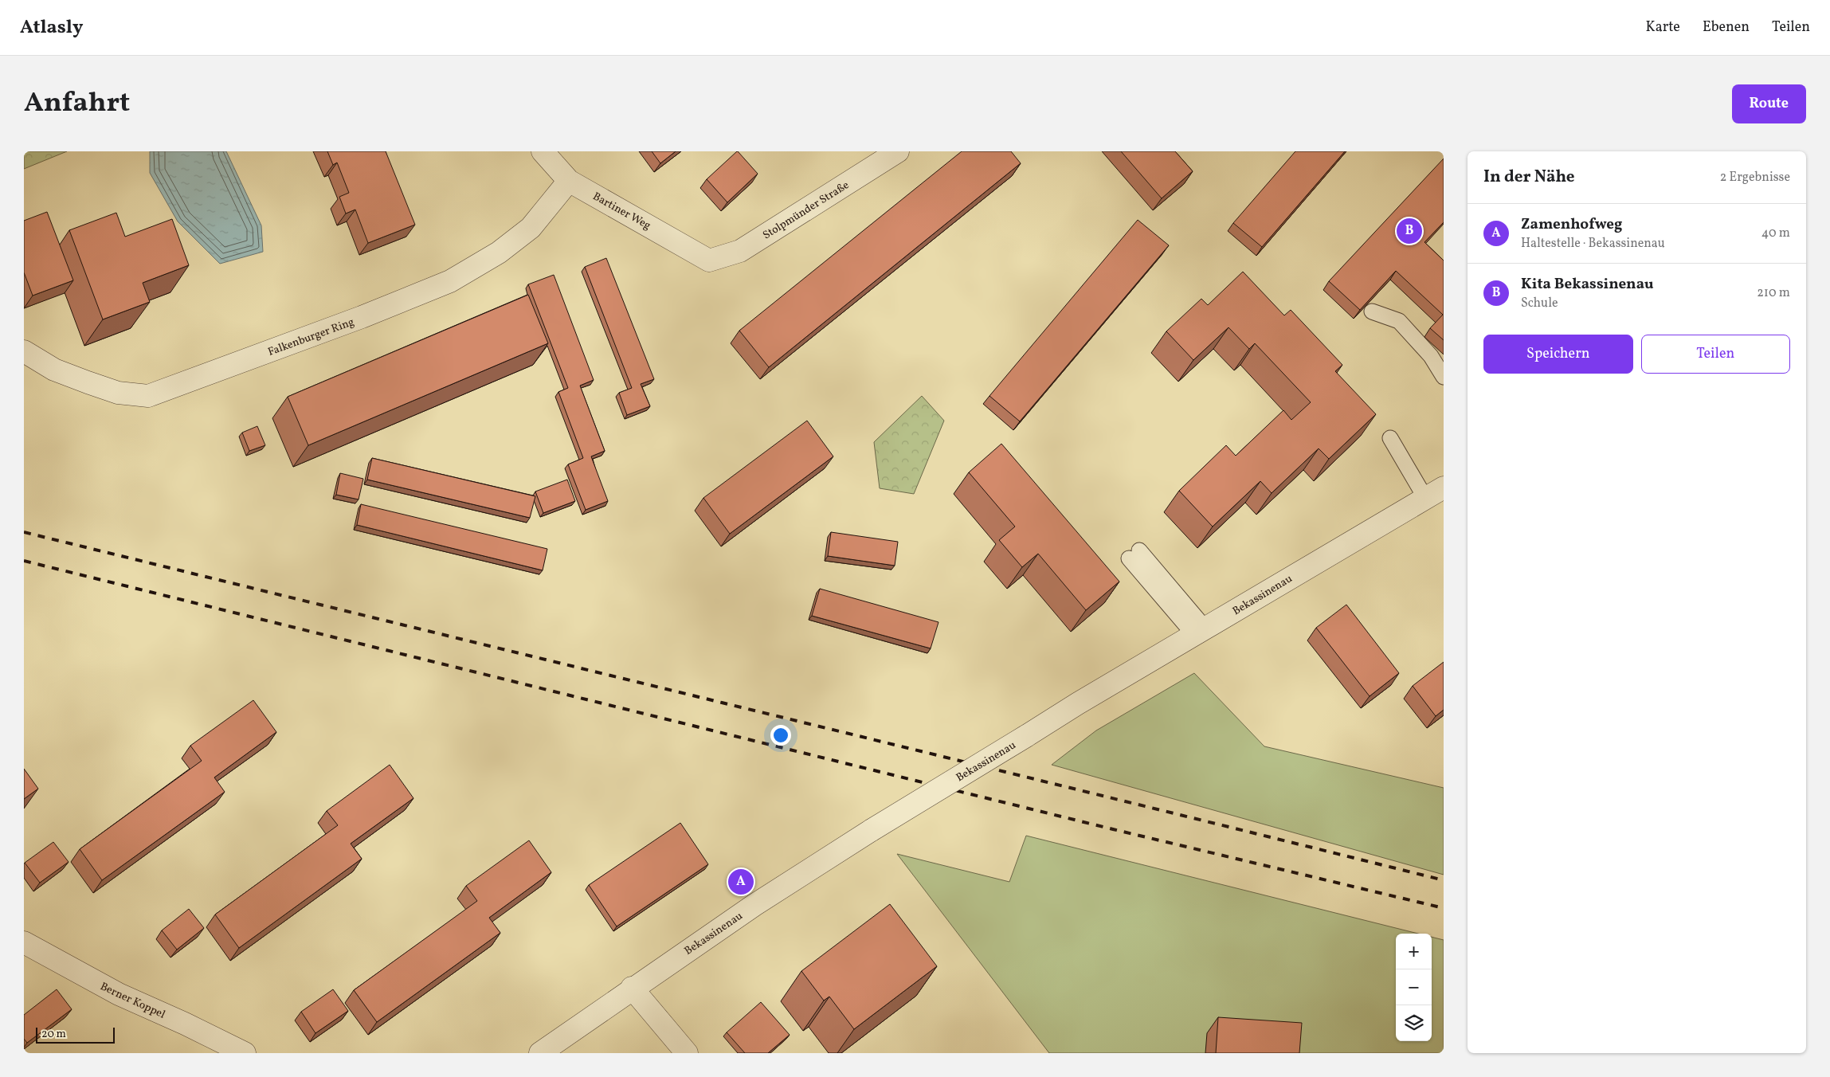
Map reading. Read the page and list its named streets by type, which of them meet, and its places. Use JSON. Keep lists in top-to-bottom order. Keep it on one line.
{"streets":{"street":["Stolpmünder Straße","Bartiner Weg","Falkenburger Ring","Bekassinenau","Berner Koppel"]},"crossings":[["Stolpmünder Straße","Bartiner Weg"],["Bartiner Weg","Falkenburger Ring"]],"scale_bar":"20 m","page":{"header":"Atlasly","nav":["Karte","Ebenen","Teilen"],"title":"Anfahrt","buttons":["Route",["Speichern","Teilen"]],"heading":["In der Nähe","2 Ergebnisse"],"list":[{"mark":"A","name":"Zamenhofweg","note":"Haltestelle · Bekassinenau","value":"40 m"},{"mark":"B","name":"Kita Bekassinenau","note":"Schule","value":"210 m"}],"pins":["B","A"],"map_buttons":["+","−"],"scale":"20 m"}}
